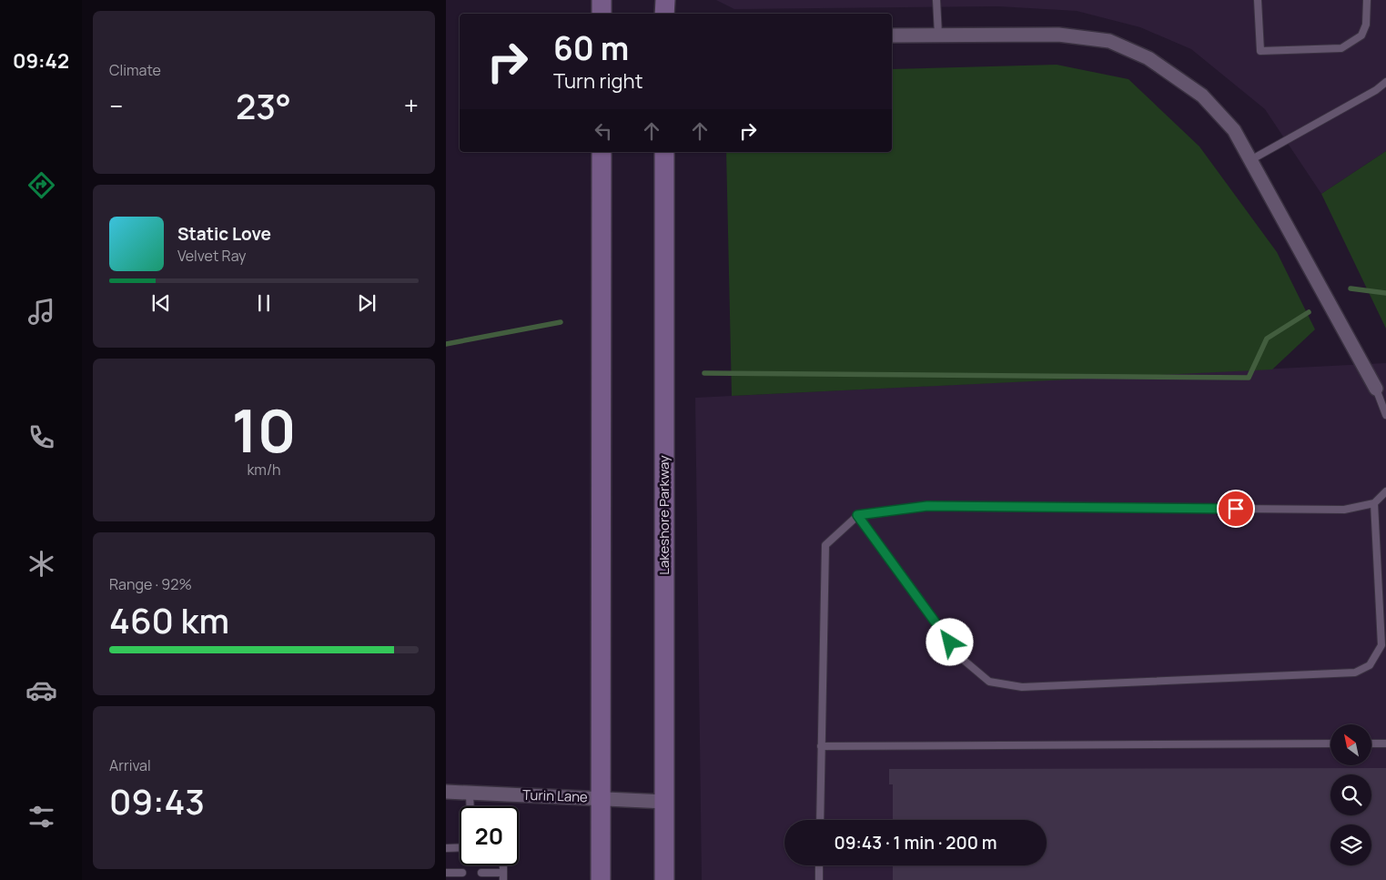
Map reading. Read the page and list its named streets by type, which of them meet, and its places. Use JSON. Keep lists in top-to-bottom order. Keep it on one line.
{"streets":{"main road":["Lakeshore Parkway"],"street":["Turin Lane"]},"crossings":[["Lakeshore Parkway","Turin Lane"]],"north":"top left","page":{"tabs":"09:42","tile":["Climate",["10","km/h"],["Range · 92%","460 km"],["Arrival","09:43"]],"turn":["60 m","Turn right"],"heat":["−","23°","+"],"song":["Static Love","Velvet Ray"],"limit":"20","trip":"09:43 · 1 min · 200 m"}}
